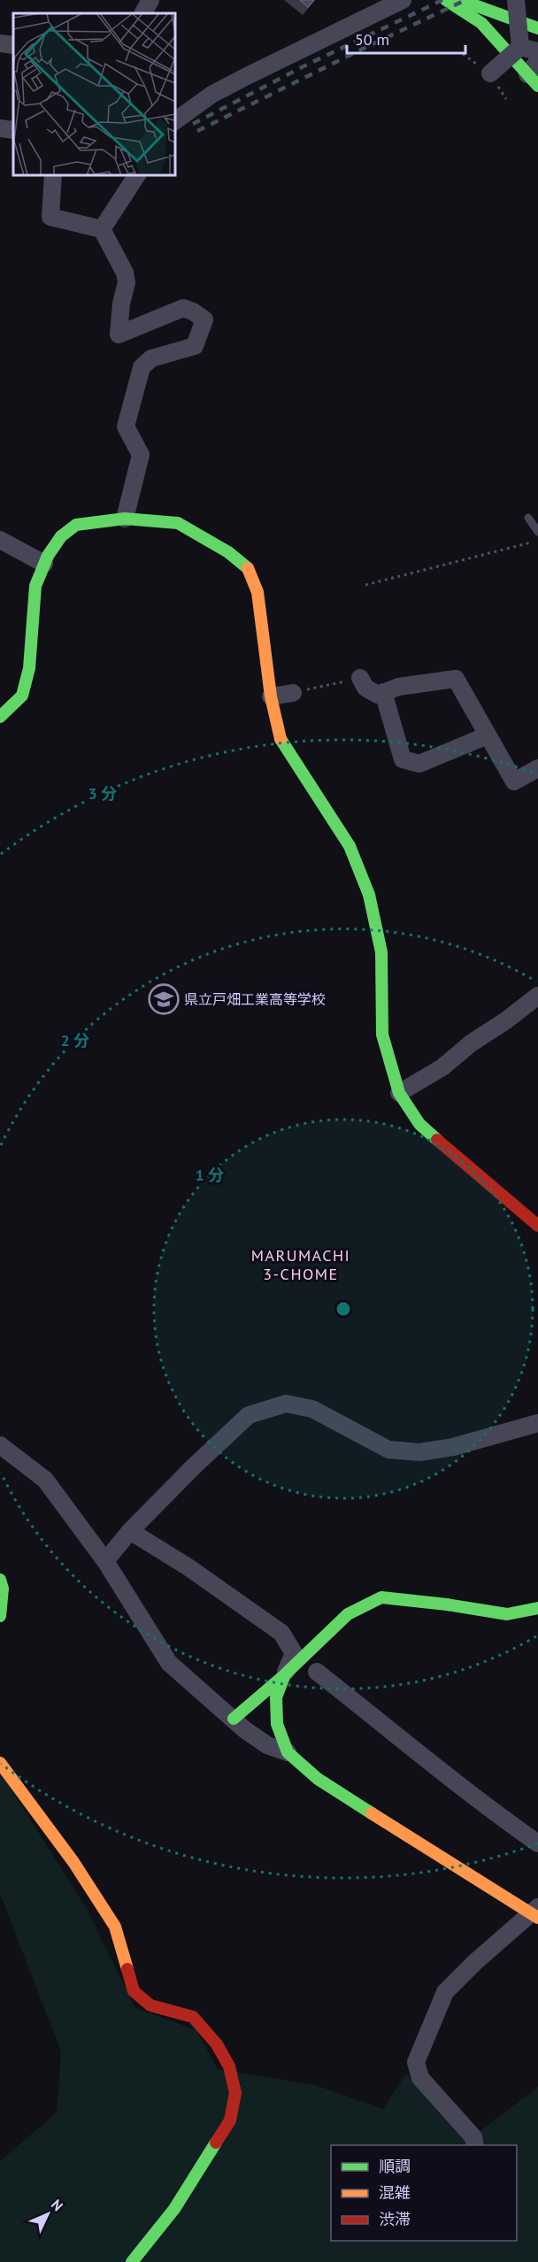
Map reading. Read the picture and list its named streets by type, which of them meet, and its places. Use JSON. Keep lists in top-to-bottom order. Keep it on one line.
{"districts":["MARUMACHI 3-CHOME"],"places":{"school or university":["県立戸畑工業高等学校"]},"legend":["順調","混雑","渋滞"],"scale_bar":"50 m","north":"top right","rings":["3 分","2 分","1 分"]}
